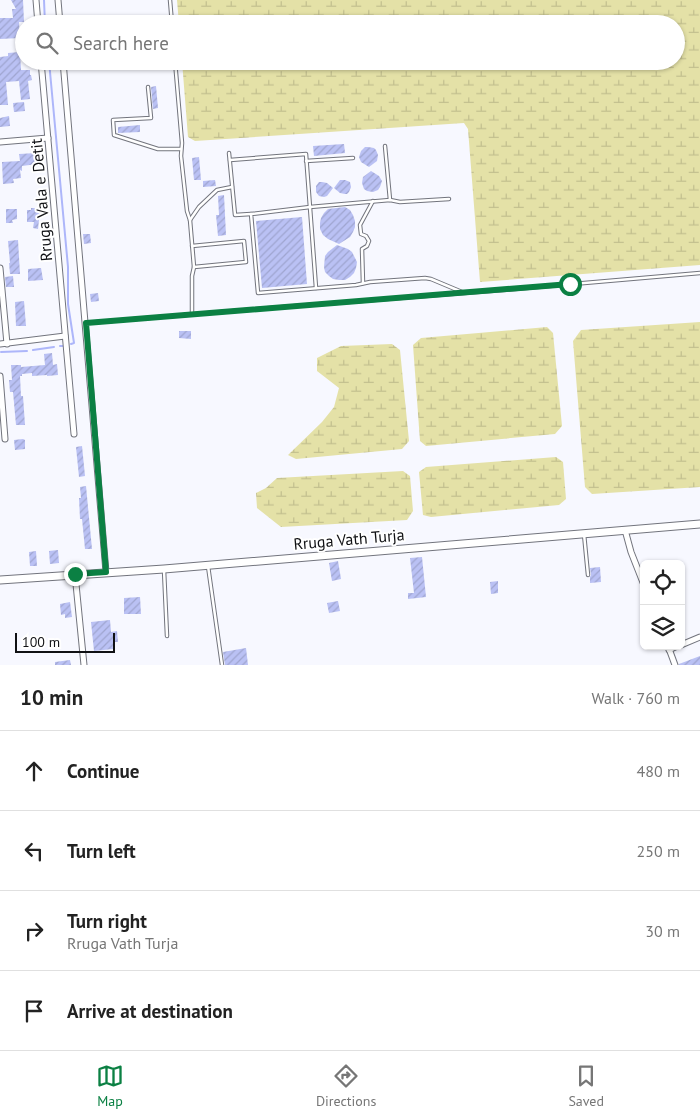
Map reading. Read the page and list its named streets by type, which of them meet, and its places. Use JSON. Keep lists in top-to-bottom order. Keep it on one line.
{"streets":{"street":["Rruga Vala e Detit","Rruga Vath Turja"]},"scale_bar":"100 m","page":{"search":"Search here","scale":"100 m","heading":["10 min","Walk · 760 m"],"list":[["Continue","480 m"],["Turn left","250 m"],["Turn right","Rruga Vath Turja","30 m"],"Arrive at destination"],"nav":["Map","Directions","Saved"]}}
